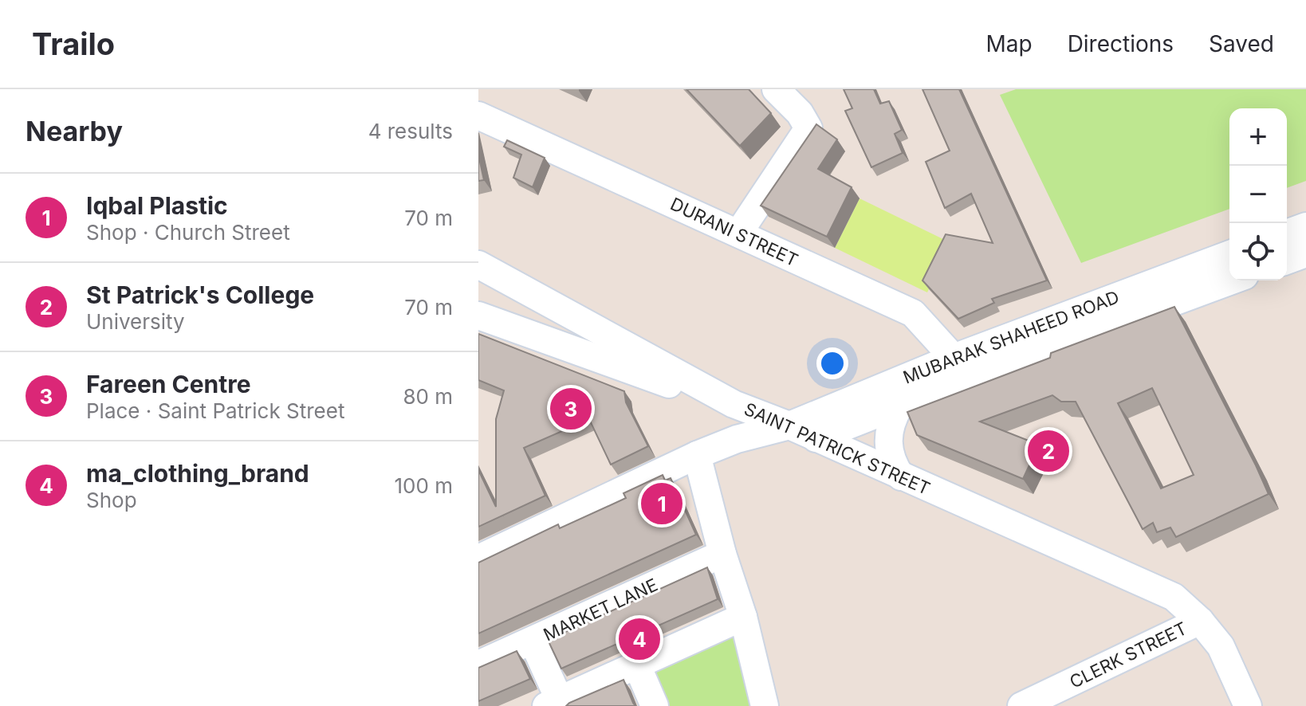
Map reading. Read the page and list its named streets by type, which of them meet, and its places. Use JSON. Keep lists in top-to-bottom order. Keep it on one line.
{"streets":{"street":["DURANI STREET","MUBARAK SHAHEED ROAD","SAINT PATRICK STREET","MARKET LANE","CLERK STREET"]},"crossings":[["DURANI STREET","MUBARAK SHAHEED ROAD"],["MUBARAK SHAHEED ROAD","SAINT PATRICK STREET"],["SAINT PATRICK STREET","CLERK STREET"]],"page":{"header":"Trailo","nav":["Map","Directions","Saved"],"heading":["Nearby","4 results"],"map_buttons":["+","−"],"list":[{"mark":"1","name":"Iqbal Plastic","note":"Shop · Church Street","value":"70 m"},{"mark":"2","name":"St Patrick's College","note":"University","value":"70 m"},{"mark":"3","name":"Fareen Centre","note":"Place · Saint Patrick Street","value":"80 m"},{"mark":"4","name":"ma_clothing_brand","note":"Shop","value":"100 m"}],"pins":["3","2","1","4"]}}
